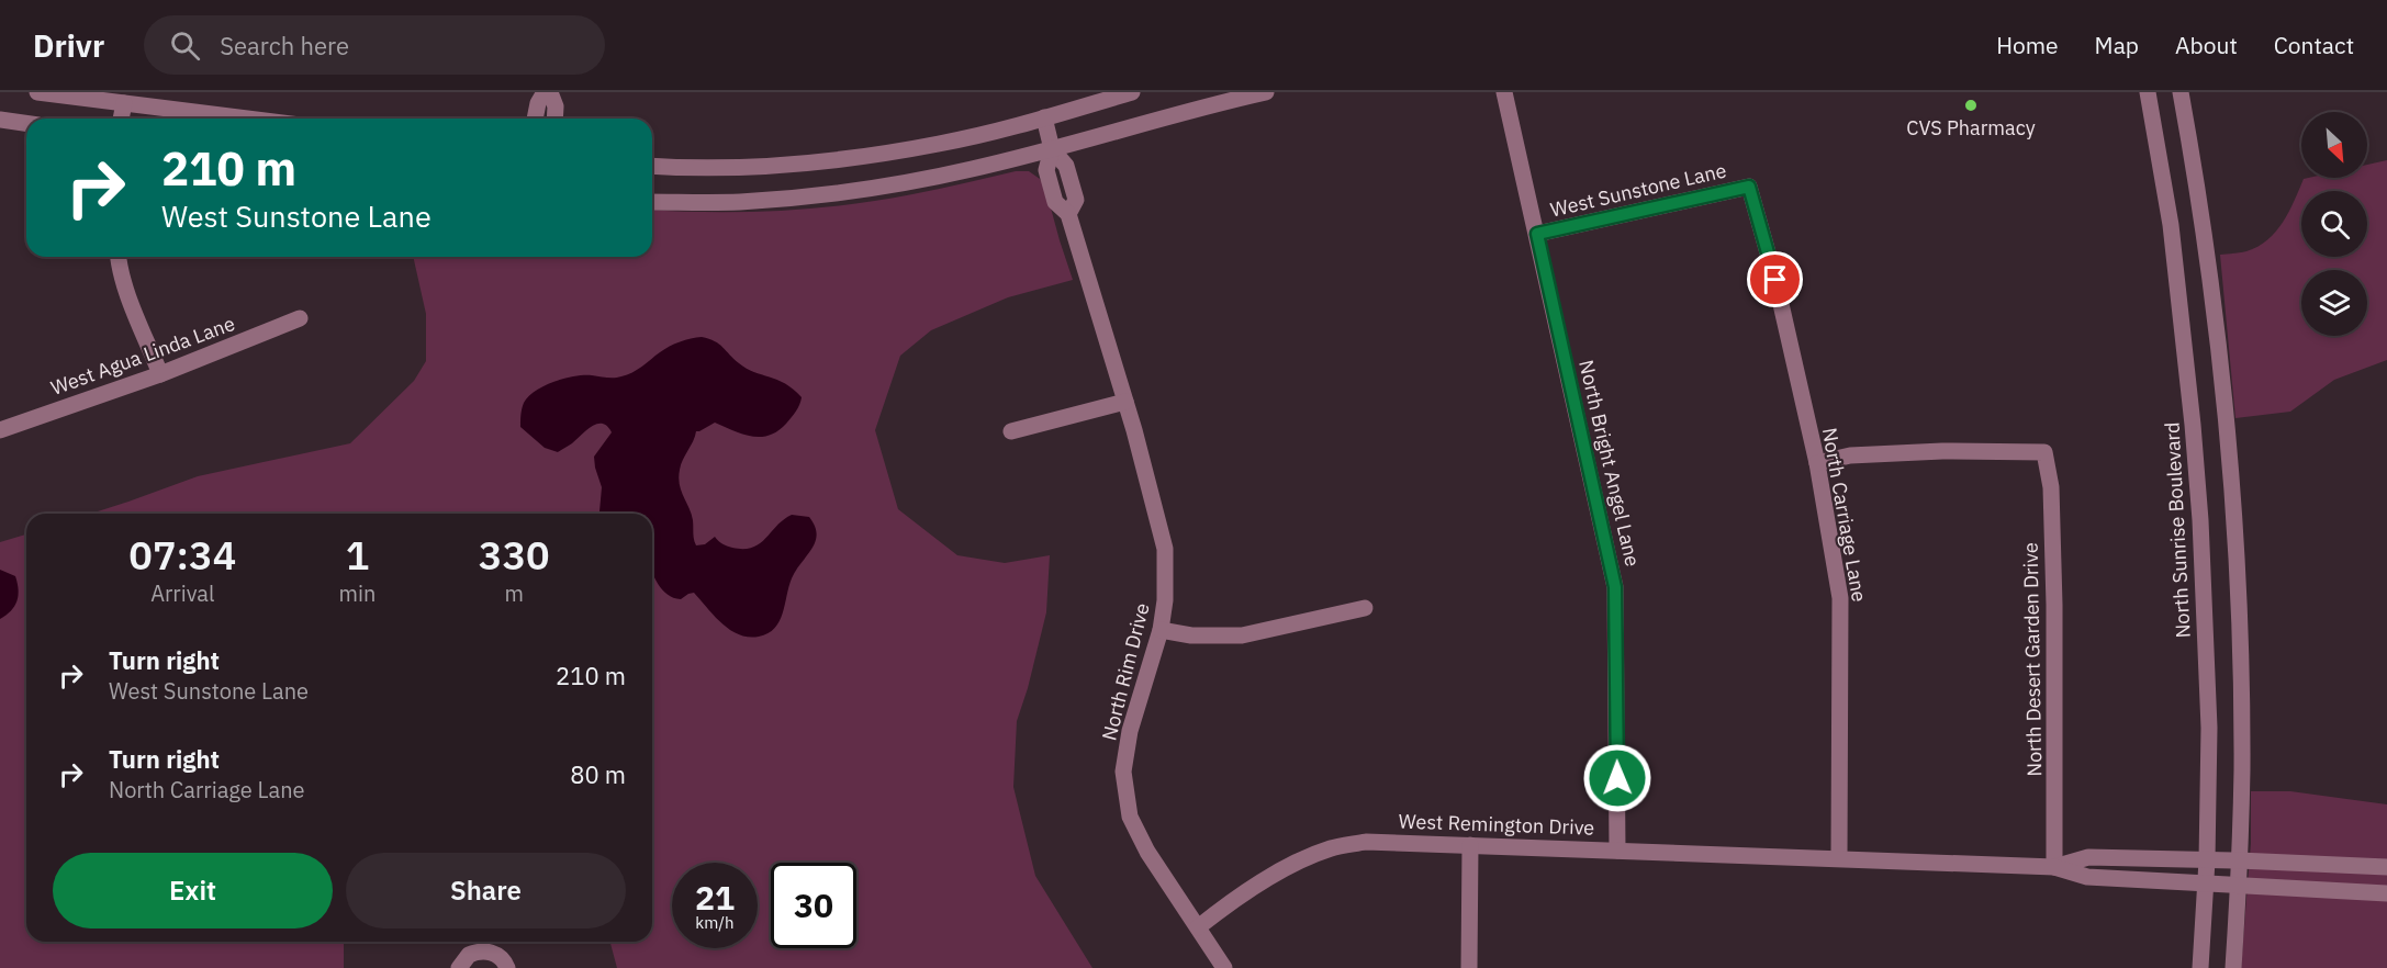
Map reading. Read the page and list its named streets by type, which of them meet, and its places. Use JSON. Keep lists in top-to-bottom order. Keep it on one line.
{"streets":{"street":["West Sunstone Lane","West Agua Linda Lane","North Bright Angel Lane","North Carriage Lane","North Sunrise Boulevard","North Desert Garden Drive","North Rim Drive","West Remington Drive"]},"crossings":[["West Sunstone Lane","North Bright Angel Lane"],["West Sunstone Lane","North Carriage Lane"],["North Bright Angel Lane","West Remington Drive"],["North Carriage Lane","North Desert Garden Drive"],["North Carriage Lane","West Remington Drive"],["North Sunrise Boulevard","West Remington Drive"],["North Desert Garden Drive","West Remington Drive"],["North Rim Drive","West Remington Drive"]],"places":["CVS Pharmacy"],"north":"bottom right","page":{"header":"Drivr","search":"Search here","nav":["Home","Map","About","Contact"],"turn":["210 m","West Sunstone Lane"],"eta":["07:34","Arrival","1","min","330","m"],"list":[{"name":"Turn right","note":"West Sunstone Lane","value":"210 m"},{"name":"Turn right","note":"North Carriage Lane","value":"80 m"}],"buttons":["Exit","Share"],"speed":"21 km/h","limit":"30"}}
